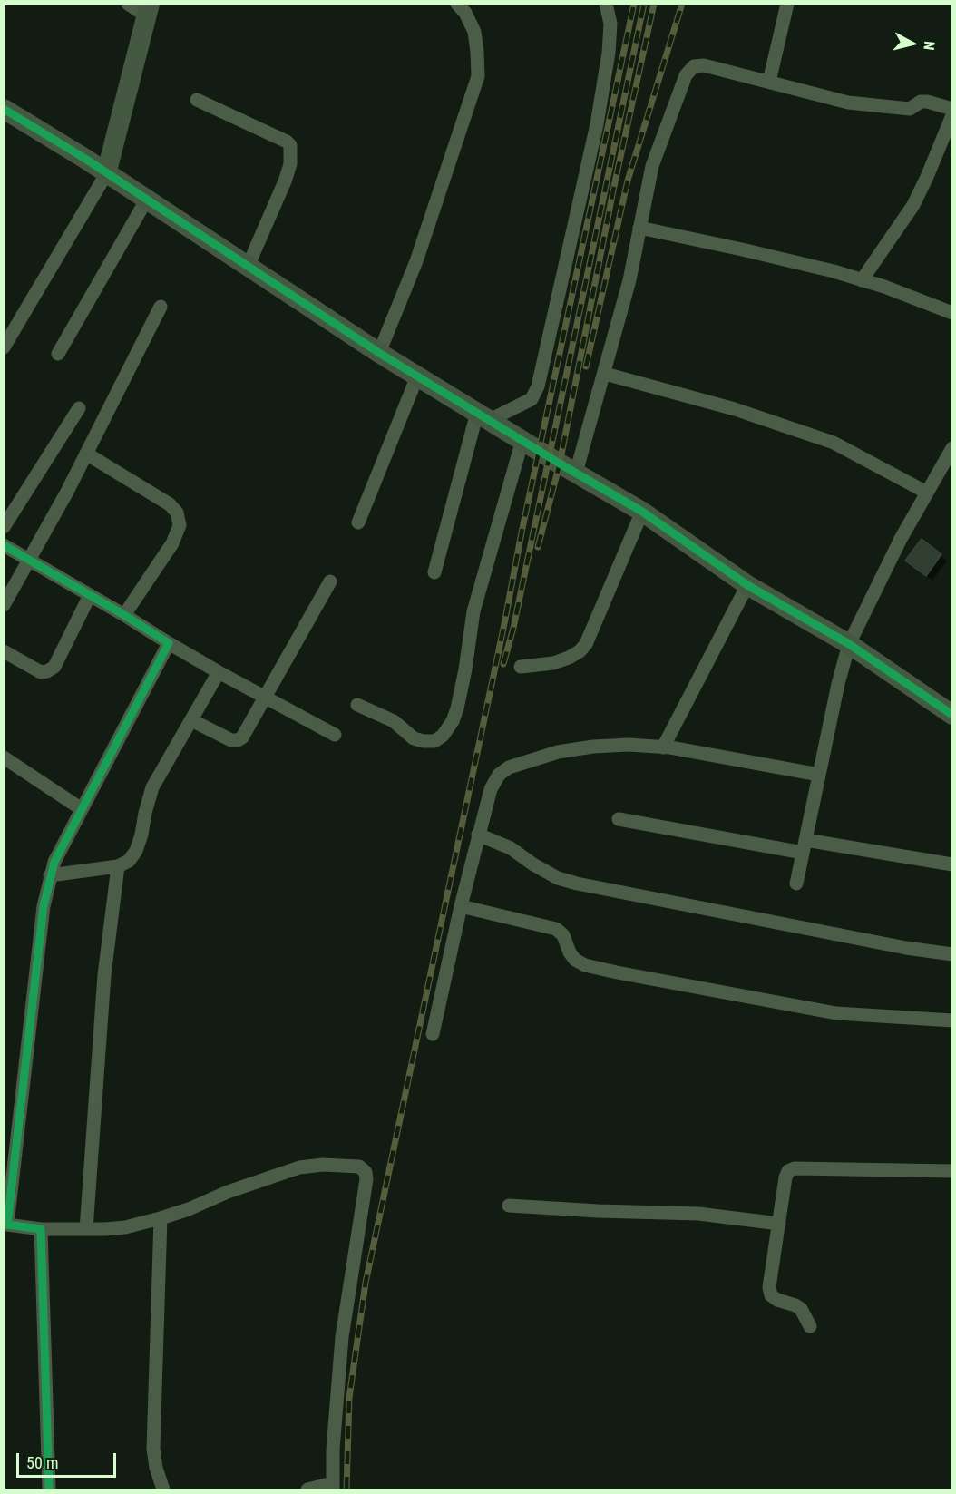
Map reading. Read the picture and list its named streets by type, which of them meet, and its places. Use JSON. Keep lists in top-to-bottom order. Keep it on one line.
{"scale_bar":"50 m","north":"right"}
